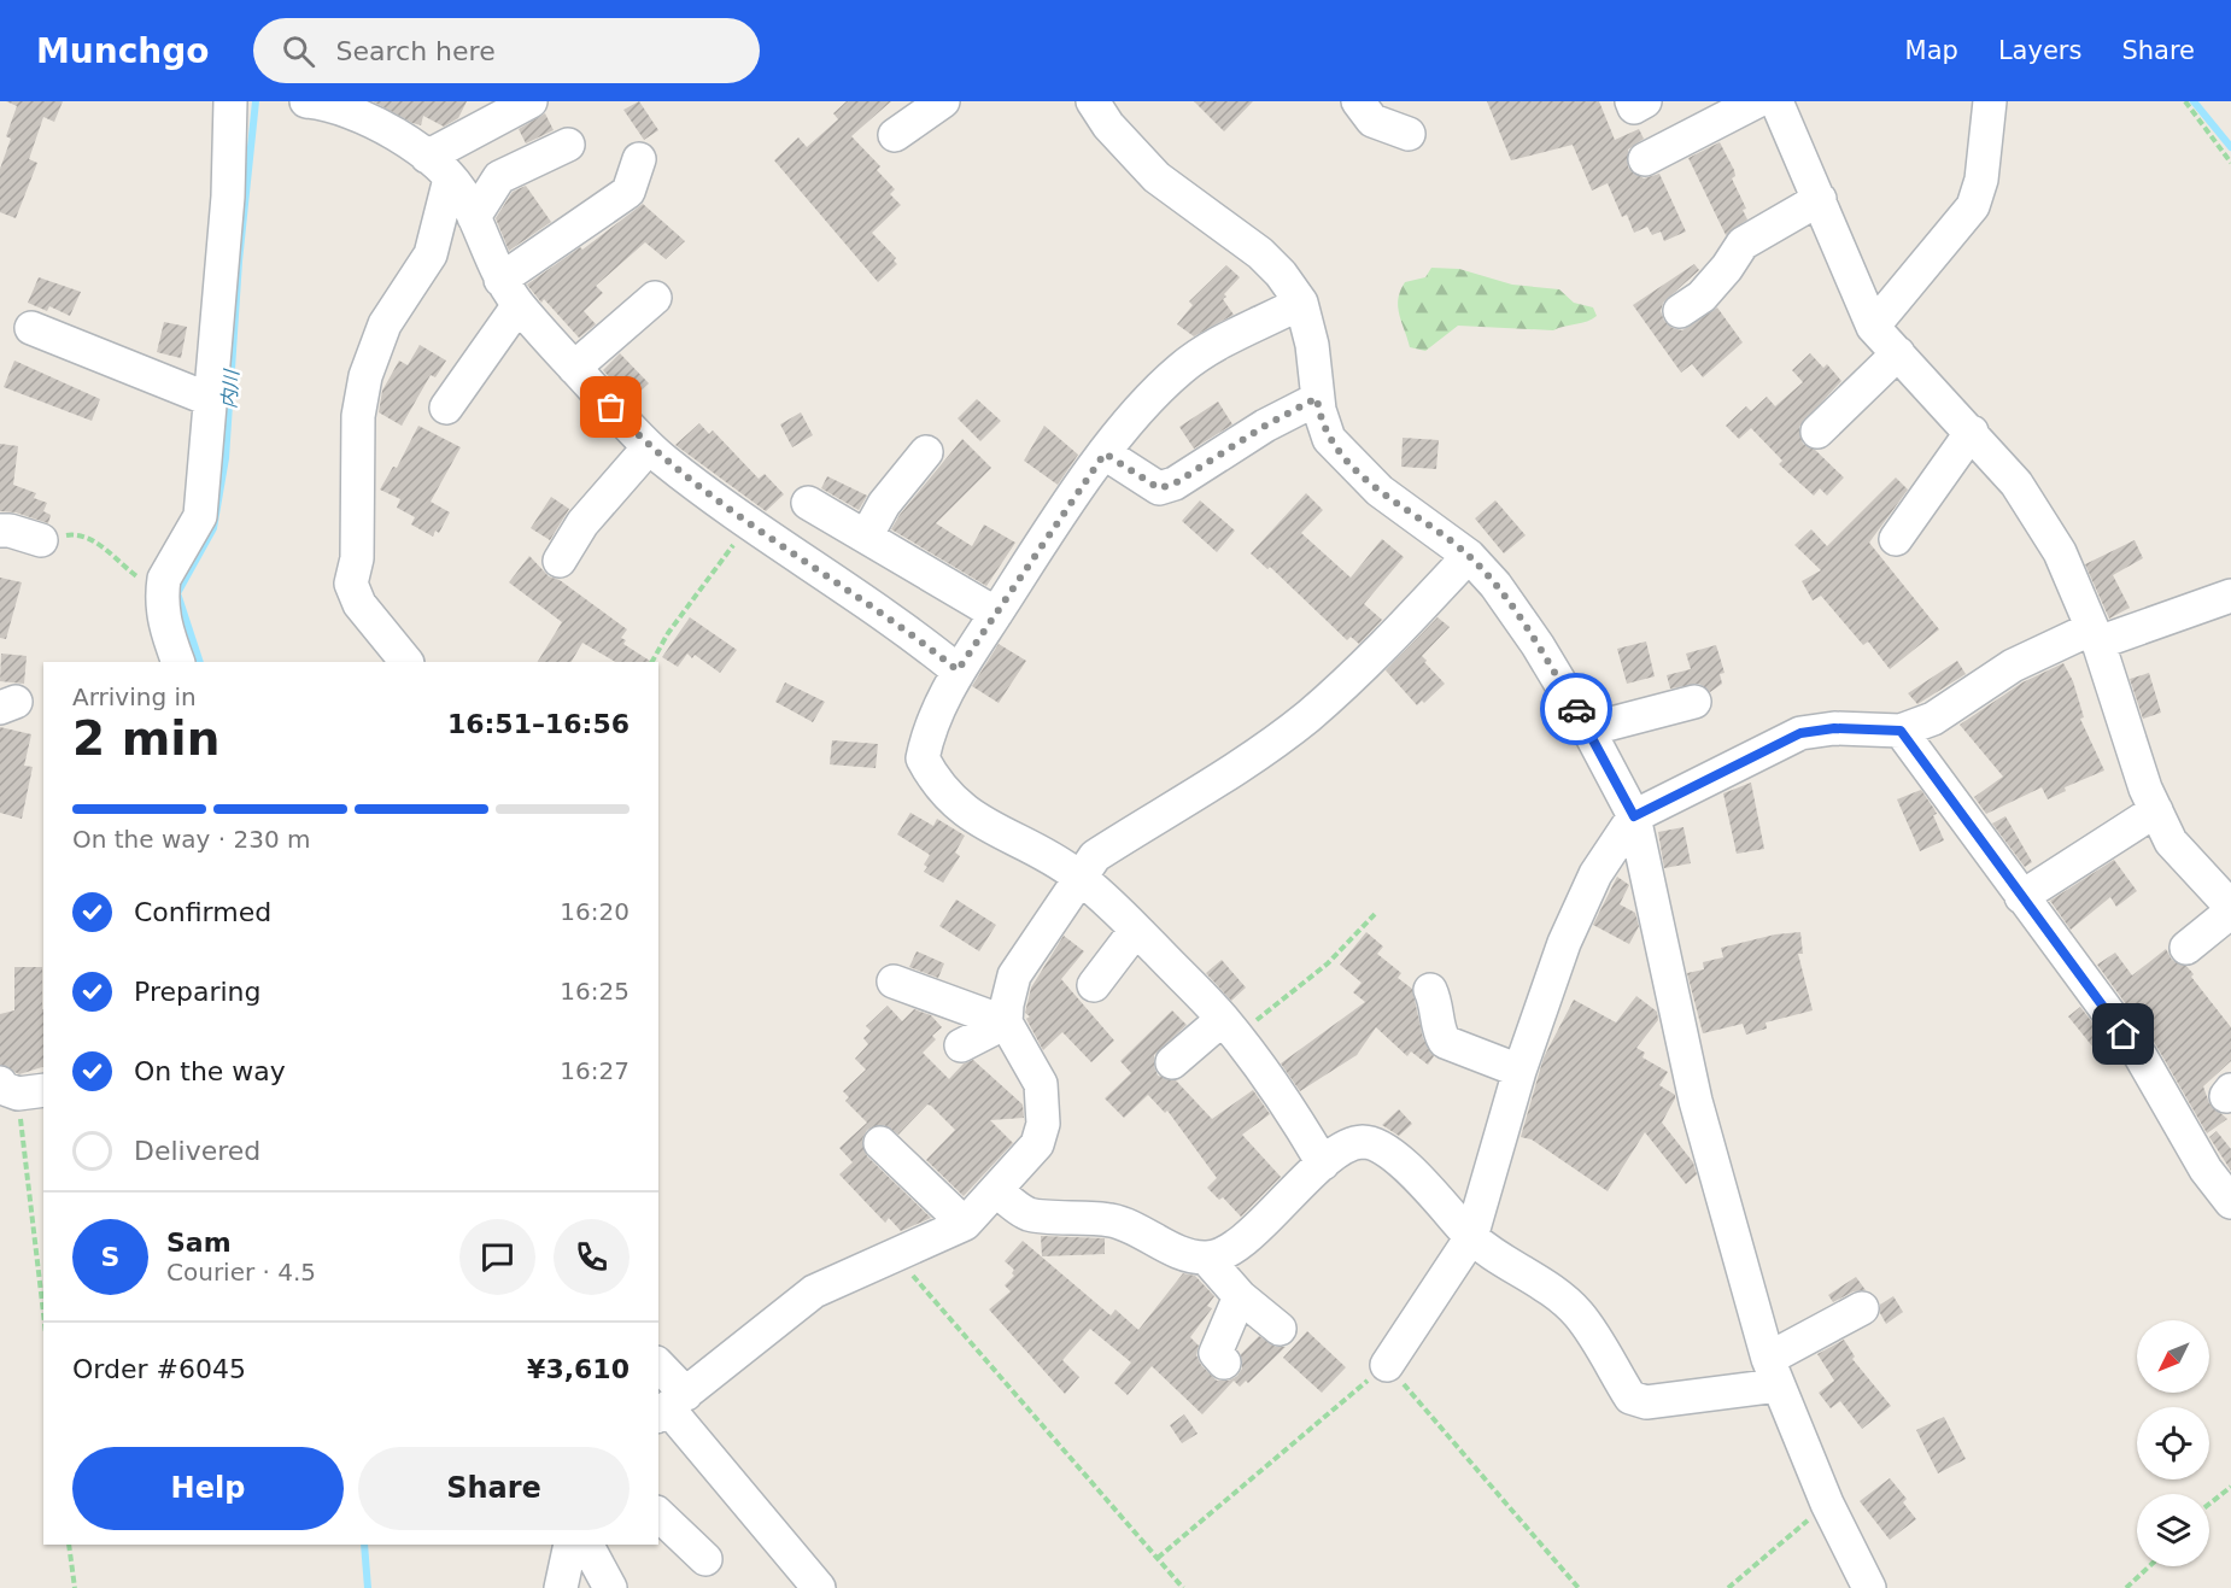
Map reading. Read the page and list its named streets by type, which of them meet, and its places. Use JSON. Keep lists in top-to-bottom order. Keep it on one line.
{"water":["内川"],"north":"bottom left","page":{"header":"Munchgo","search":"Search here","nav":["Map","Layers","Share"],"heading":["2 min","Arriving in","16:51–16:56"],"panel":["Sam","Courier · 4.5","Order #6045","¥3,610"],"bar":"On the way · 230 m","list":[["Confirmed","16:20"],["Preparing","16:25"],["On the way","16:27"],"Delivered"],"round":"S","buttons":["Help","Share"]}}
